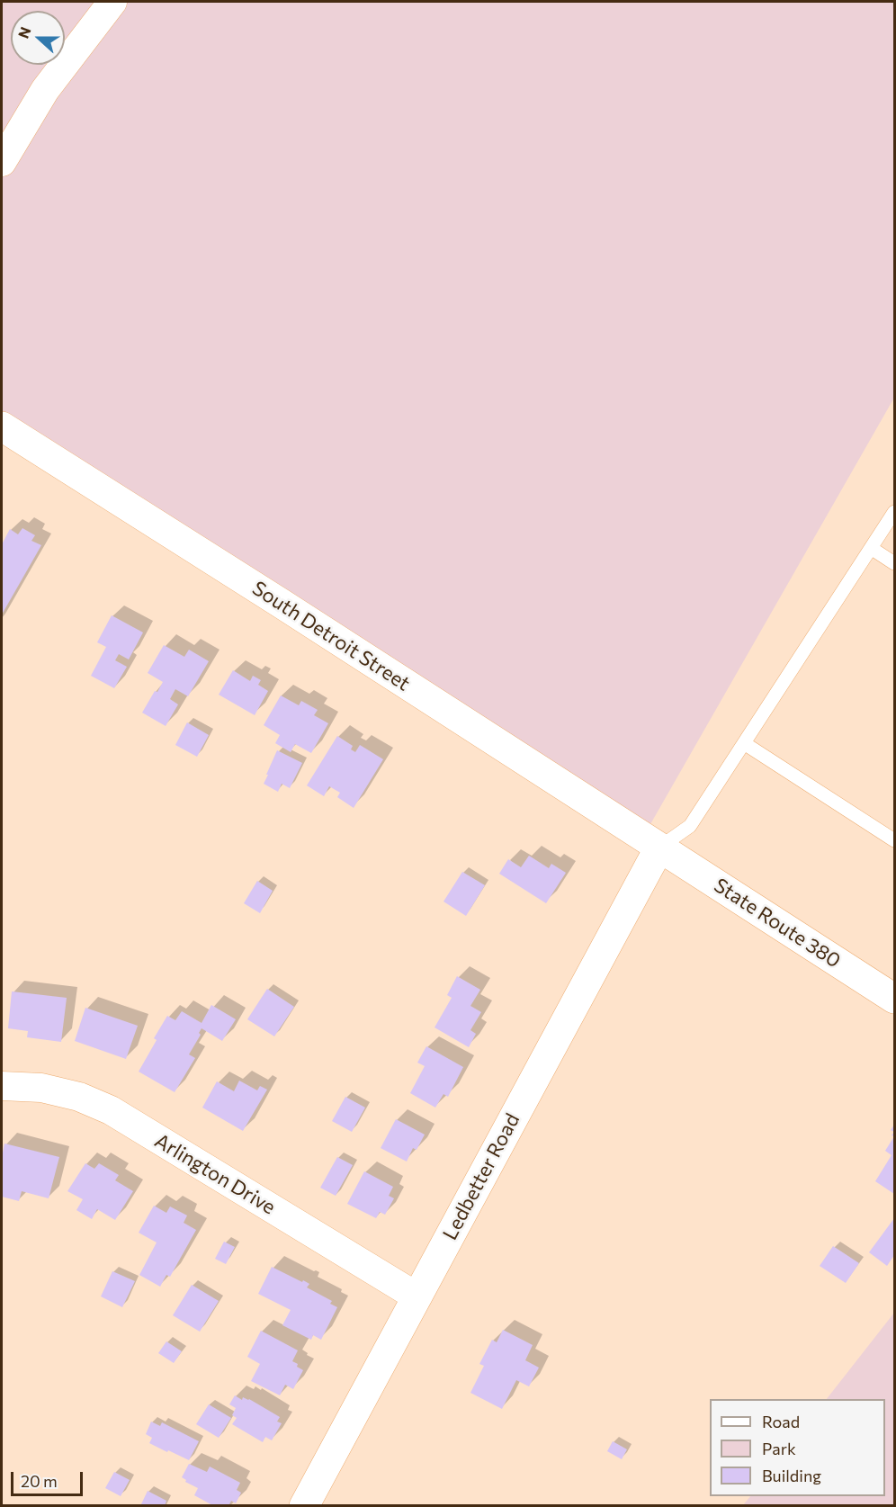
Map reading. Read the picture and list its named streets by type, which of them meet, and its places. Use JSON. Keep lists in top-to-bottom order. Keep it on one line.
{"streets":{"main road":["South Detroit Street","State Route 380","Ledbetter Road"],"street":["Arlington Drive"]},"crossings":[["South Detroit Street","State Route 380"],["South Detroit Street","Ledbetter Road"],["State Route 380","Ledbetter Road"],["Arlington Drive","Ledbetter Road"]],"legend":["Road","Park","Building"],"scale_bar":"20 m","north":"left"}
